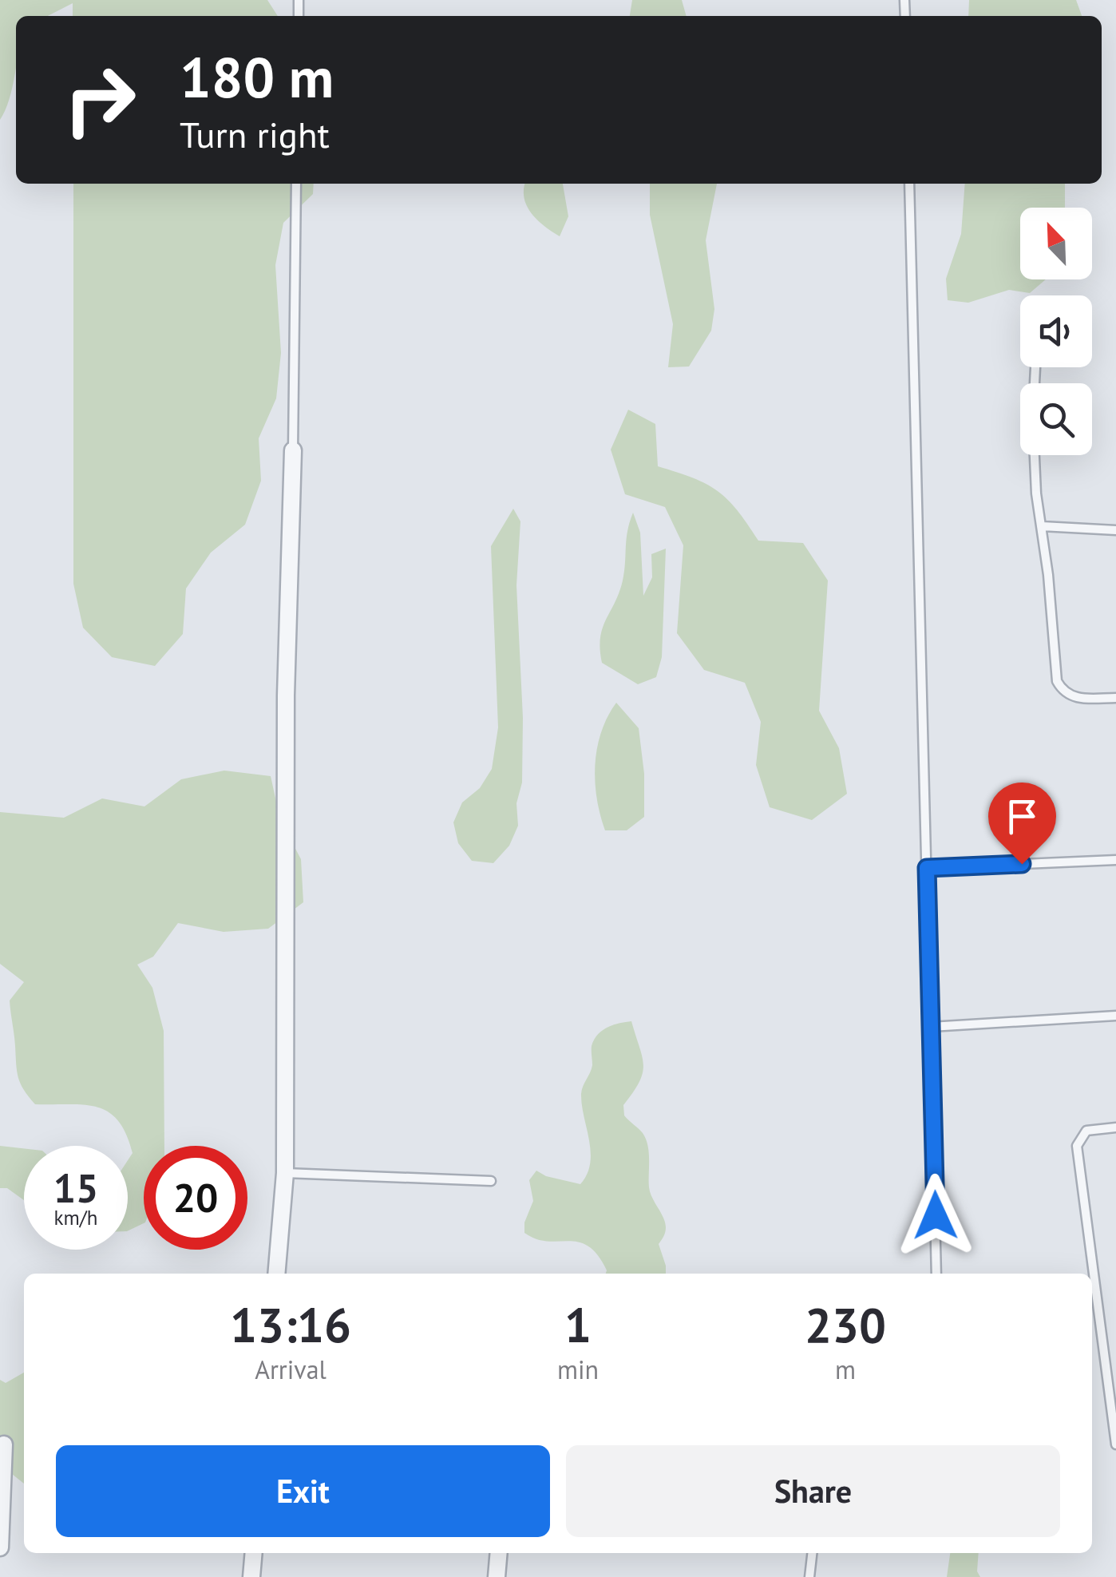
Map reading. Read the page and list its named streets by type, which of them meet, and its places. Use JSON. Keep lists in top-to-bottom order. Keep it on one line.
{"north":"top left","page":{"turn":["180 m","Turn right"],"speed":"15 km/h","limit":"20","eta":["13:16","Arrival","1","min","230","m"],"buttons":["Exit","Share"]}}
